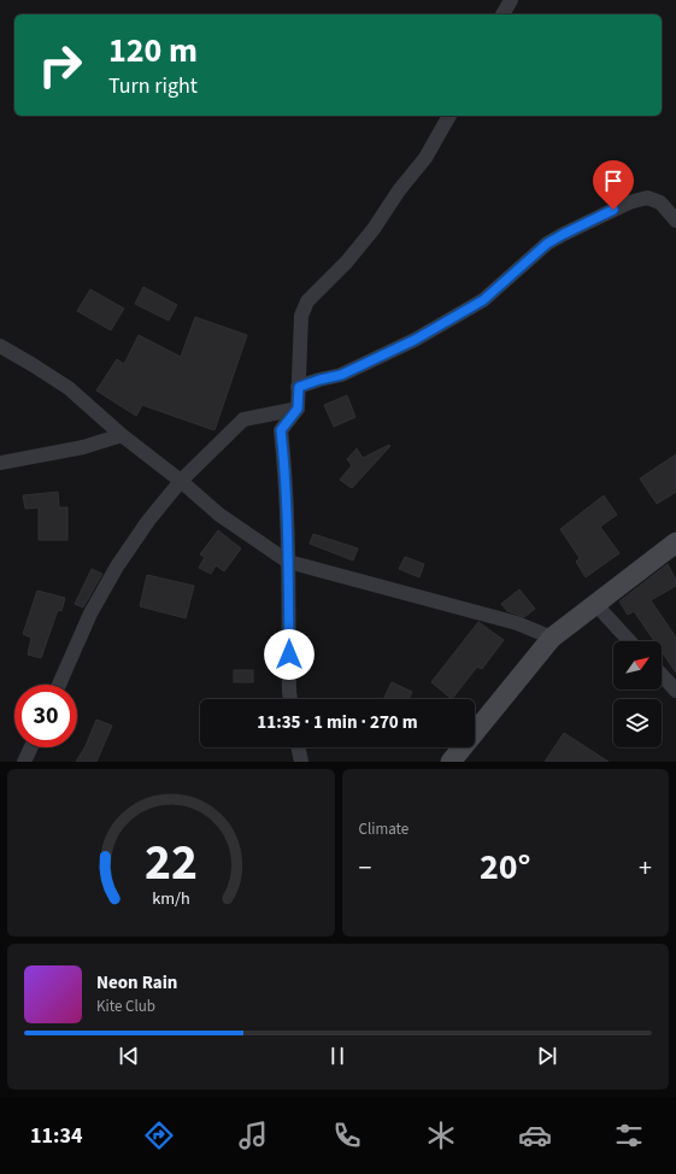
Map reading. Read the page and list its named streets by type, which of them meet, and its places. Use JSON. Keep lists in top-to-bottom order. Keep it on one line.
{"north":"top right","page":{"turn":["120 m","Turn right"],"limit":"30","trip":"11:35 · 1 min · 270 m","tile":"Climate","heat":["−","20°","+"],"song":["Neon Rain","Kite Club"],"tabs":"11:34","gauge":["22","km/h"]}}
